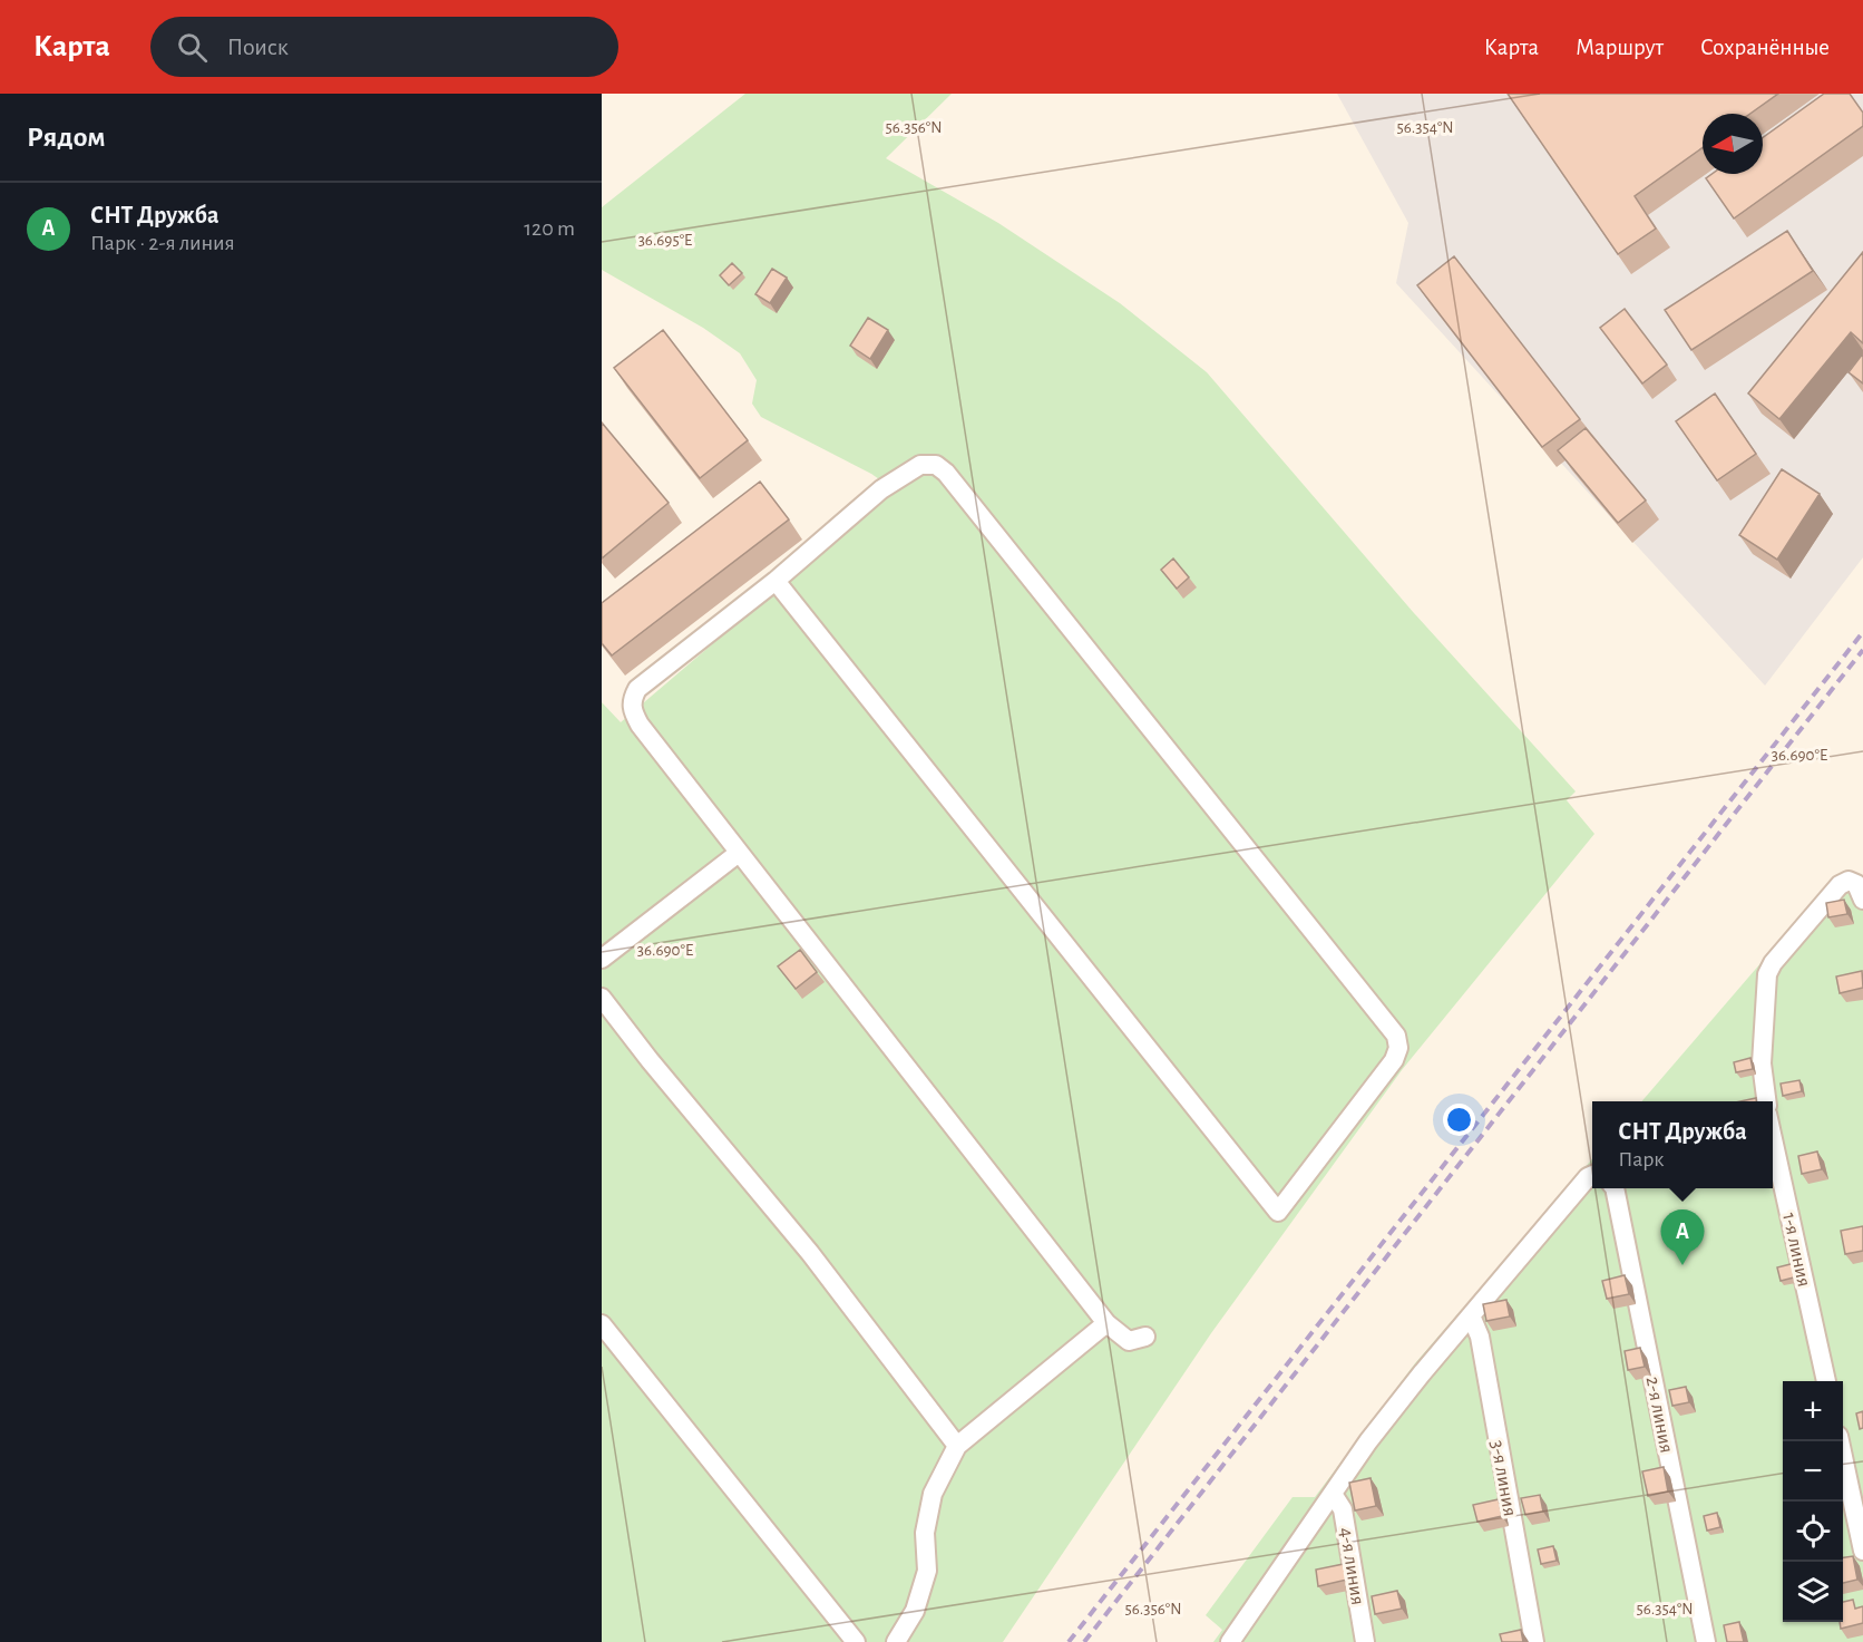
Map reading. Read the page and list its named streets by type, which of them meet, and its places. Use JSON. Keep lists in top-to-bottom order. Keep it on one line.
{"streets":{"street":["1-я линия","2-я линия","3-я линия","4-я линия"]},"north":"left","page":{"header":"Карта","search":"Поиск","nav":["Карта","Маршрут","Сохранённые"],"heading":"Рядом","list":[{"mark":"A","name":"СНТ Дружба","note":"Парк · 2-я линия","value":"120 m"}],"popup":["СНТ Дружба","Парк"],"pins":"A","map_buttons":["+","−"]},"coordinates":["56.356°N","56.354°N","36.695°E","36.690°E"]}
